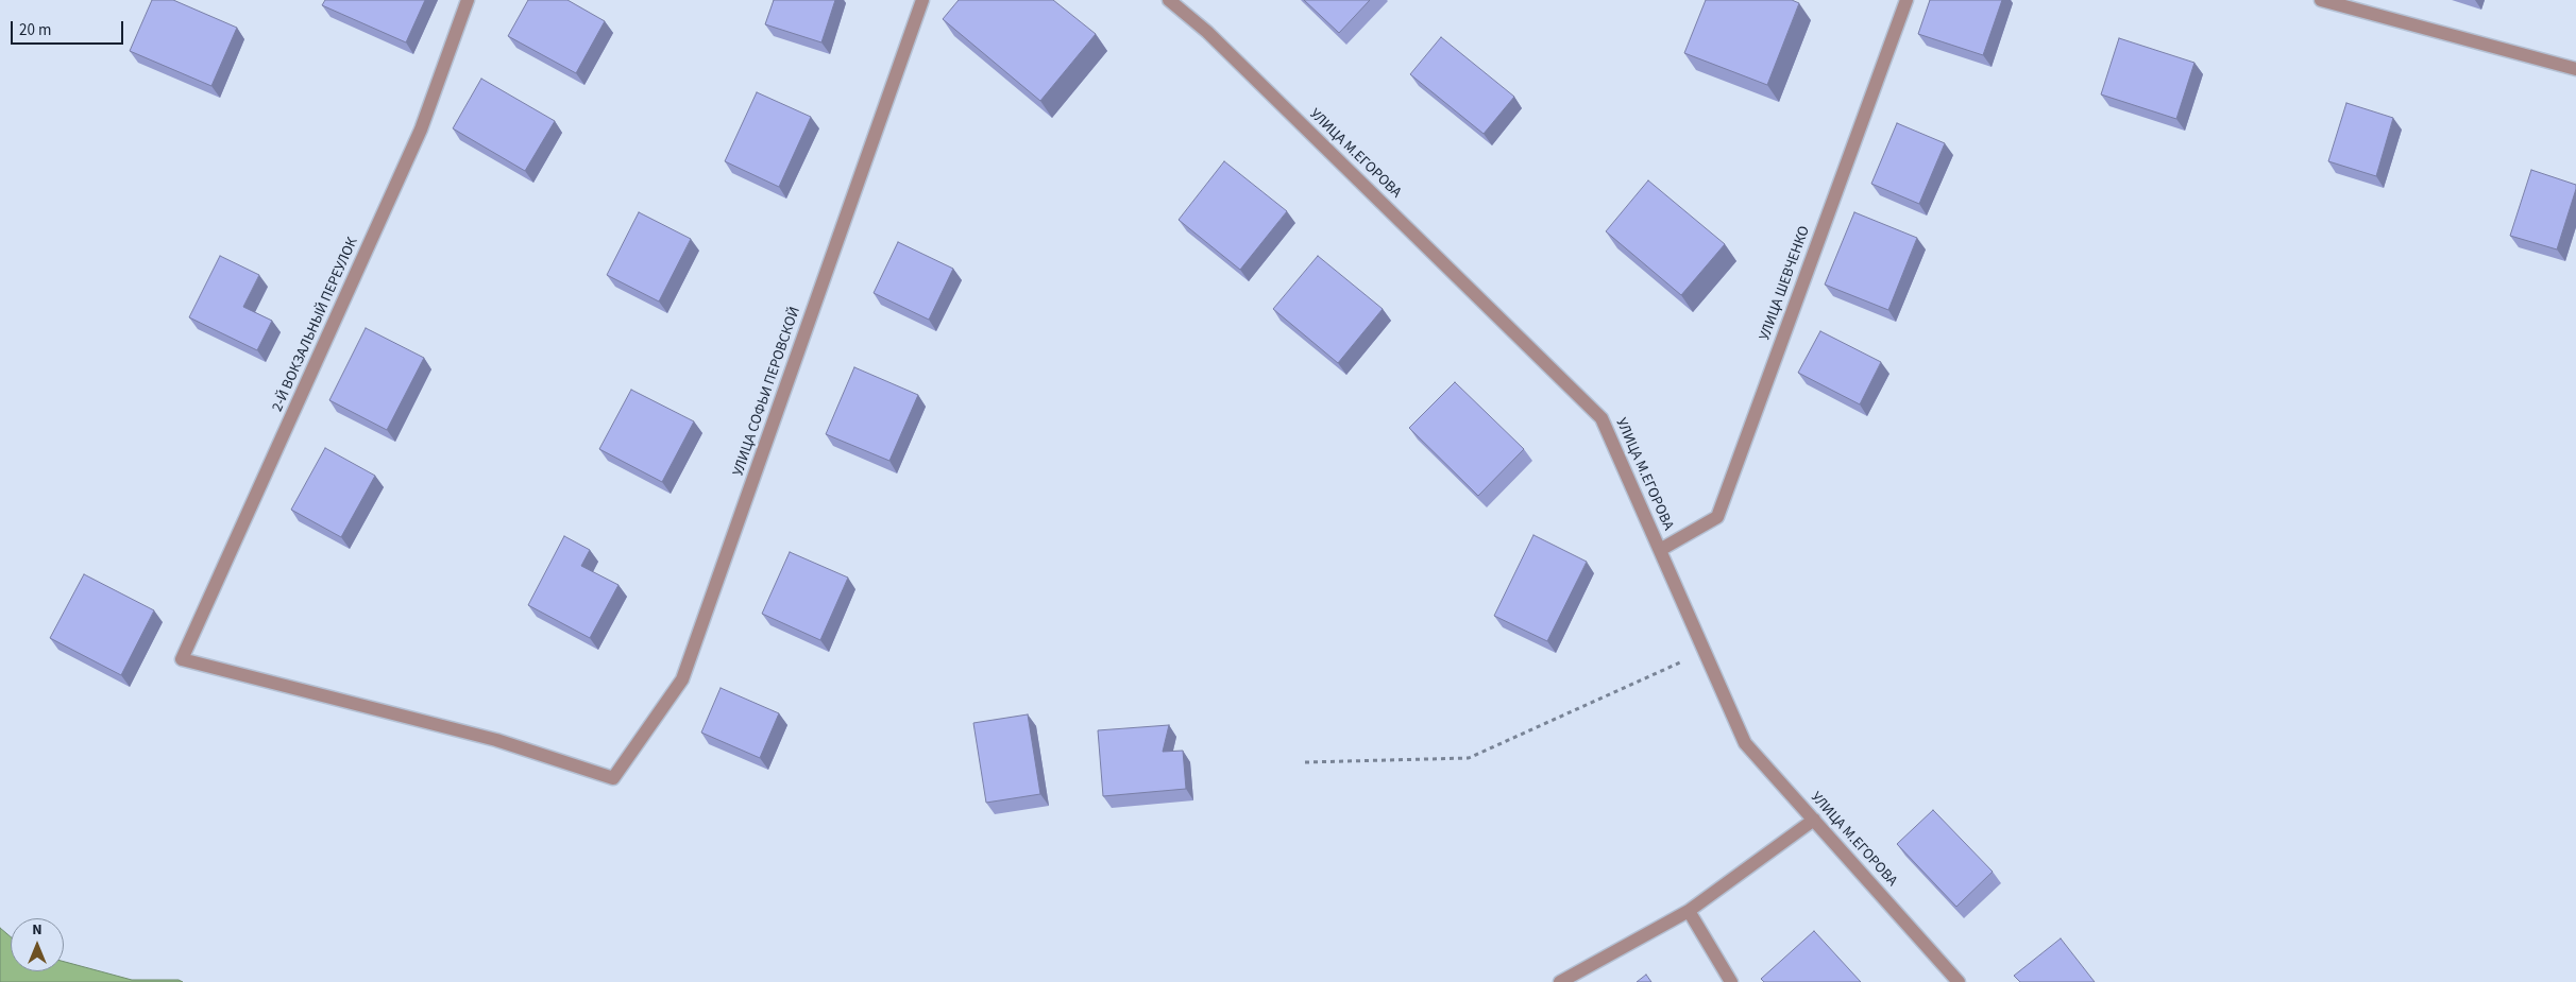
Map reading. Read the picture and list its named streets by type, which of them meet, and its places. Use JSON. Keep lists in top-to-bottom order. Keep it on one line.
{"streets":{"street":["УЛИЦА М.ЕГОРОВА","УЛИЦА ШЕВЧЕНКО","2-Й ВОКЗАЛЬНЫЙ ПЕРЕУЛОК","УЛИЦА СОФЬИ ПЕРОВСКОЙ"]},"crossings":[["УЛИЦА М.ЕГОРОВА","УЛИЦА ШЕВЧЕНКО"],["2-Й ВОКЗАЛЬНЫЙ ПЕРЕУЛОК","УЛИЦА СОФЬИ ПЕРОВСКОЙ"]],"scale_bar":"20 m","north":"top"}
